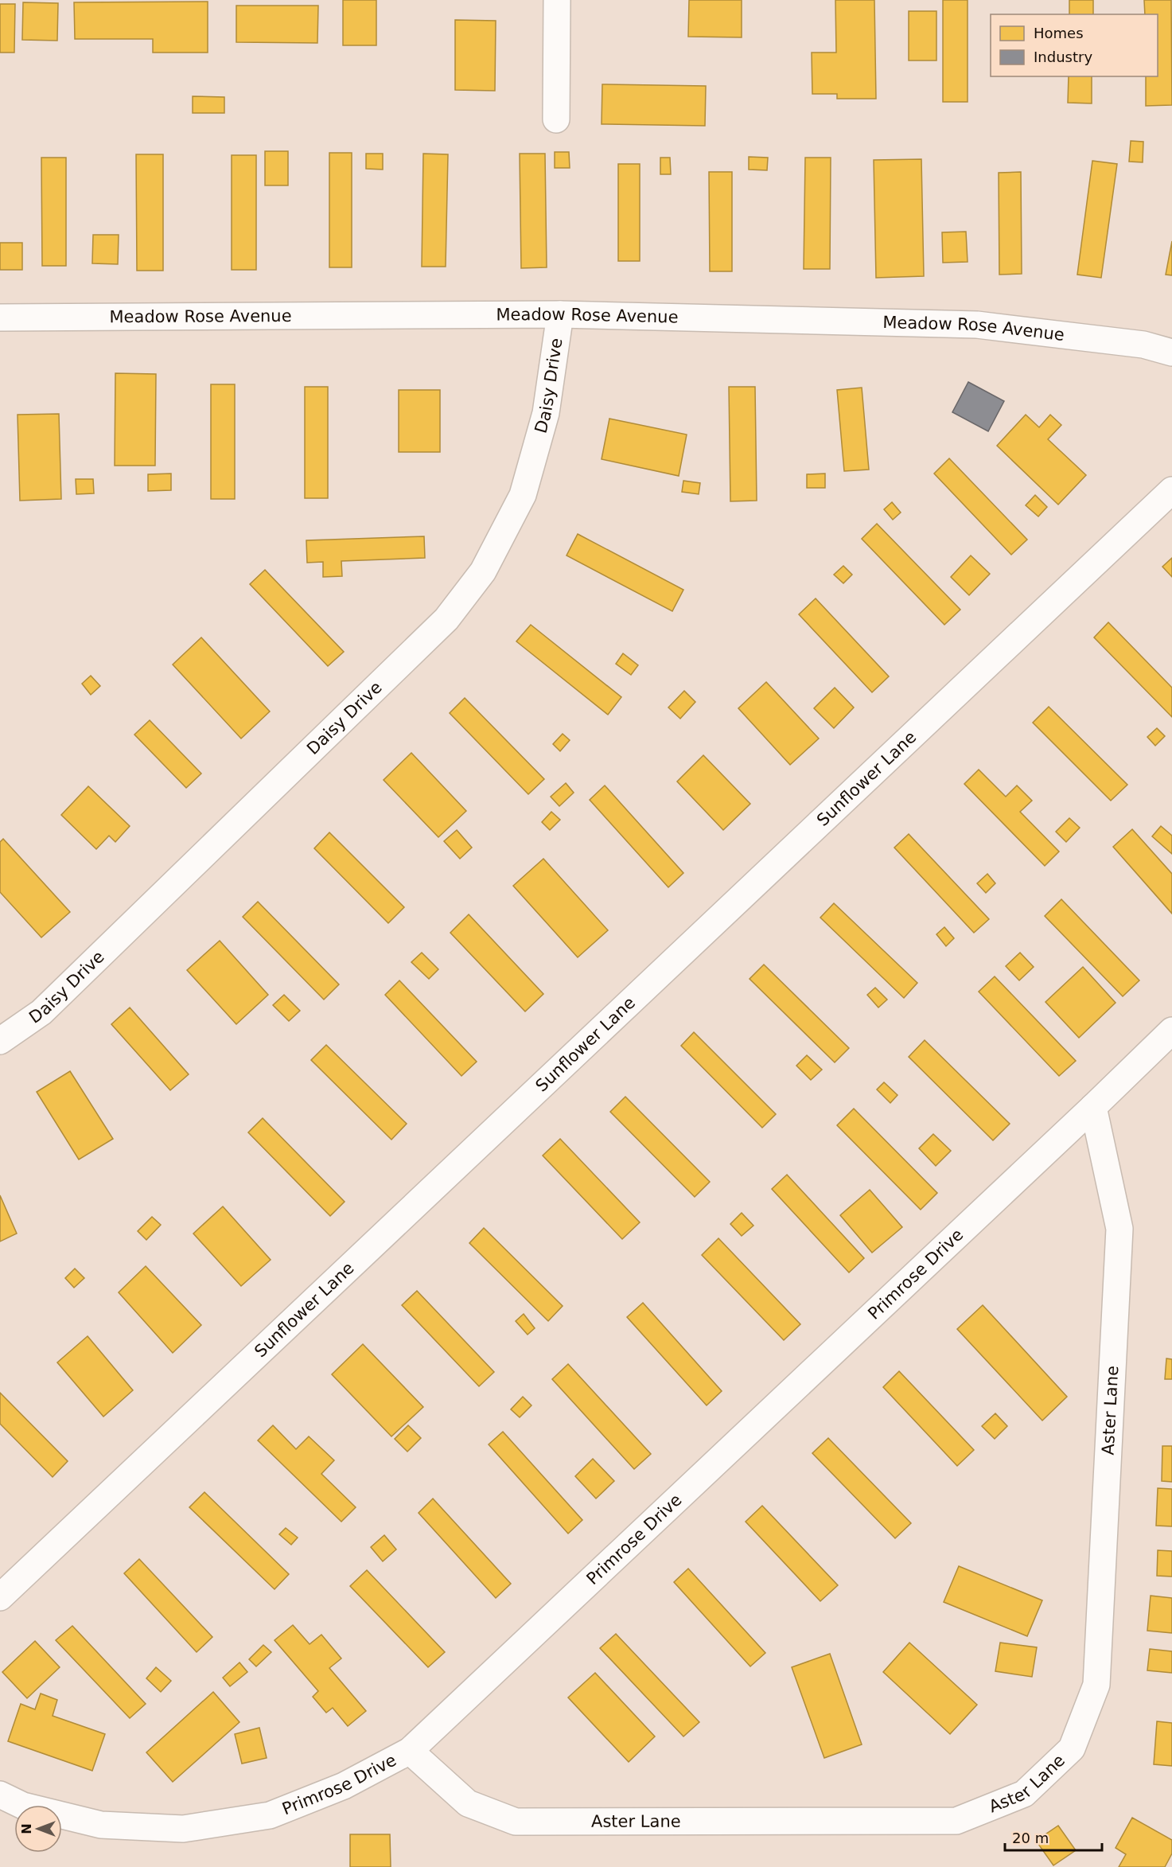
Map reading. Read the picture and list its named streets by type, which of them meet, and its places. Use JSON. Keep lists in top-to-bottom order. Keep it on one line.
{"streets":{"street":["Meadow Rose Avenue","Daisy Drive","Sunflower Lane","Primrose Drive","Aster Lane"]},"crossings":[["Meadow Rose Avenue","Daisy Drive"],["Primrose Drive","Aster Lane"]],"legend":["Homes","Industry"],"scale_bar":"20 m","north":"left"}
